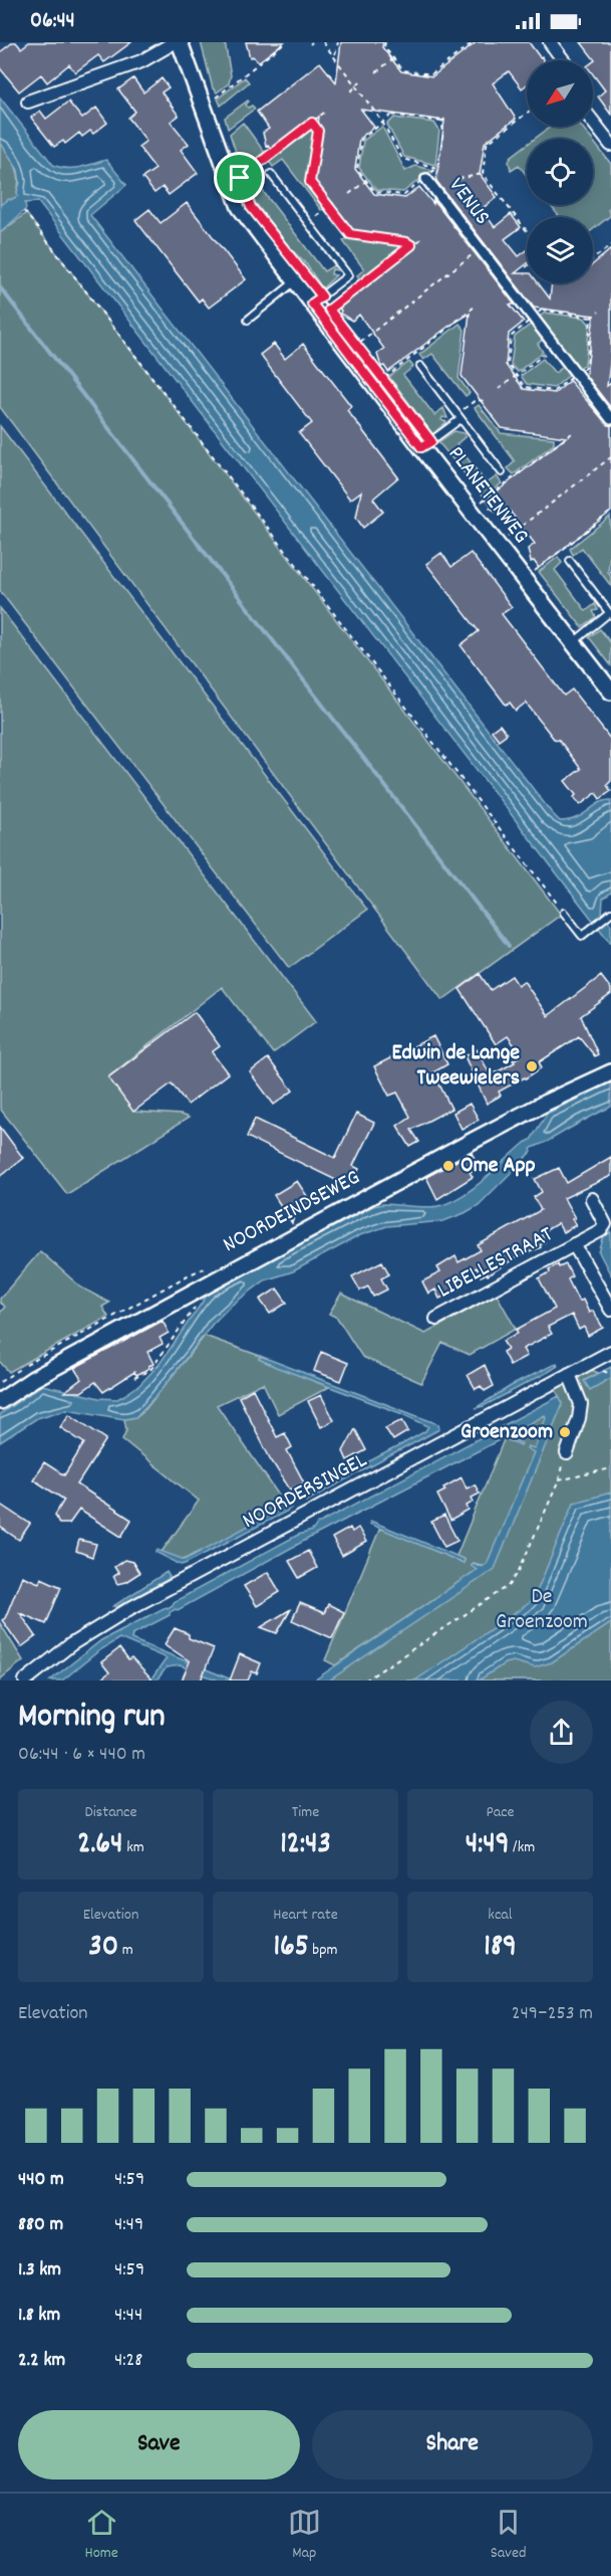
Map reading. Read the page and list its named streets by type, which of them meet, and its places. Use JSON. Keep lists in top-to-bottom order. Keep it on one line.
{"streets":{"street":["VENUS","PLANETENWEG","NOORDEINDSEWEG","LIBELLESTRAAT","NOORDERSINGEL"]},"parks":["De Groenzoom"],"places":["Edwin de Lange Tweewielers","Ome App","Groenzoom"],"north":"bottom left","page":{"status":"06:44","heading":["Morning run","06:44 · 6 × 440 m"],"stats":[["Distance","2.64 km"],["Time","12:43"],["Pace","4:49 /km"],["Elevation","30 m"],["Heart rate","165 bpm"],["kcal","189"]],"chart":["Elevation","249–253 m"],"list":[{"name":"440 m","note":"4:59"},{"name":"880 m","note":"4:49"},{"name":"1.3 km","note":"4:59"},{"name":"1.8 km","note":"4:44"},{"name":"2.2 km","note":"4:28"}],"buttons":["Save","Share"],"tabs":["Home","Map","Saved"]}}
